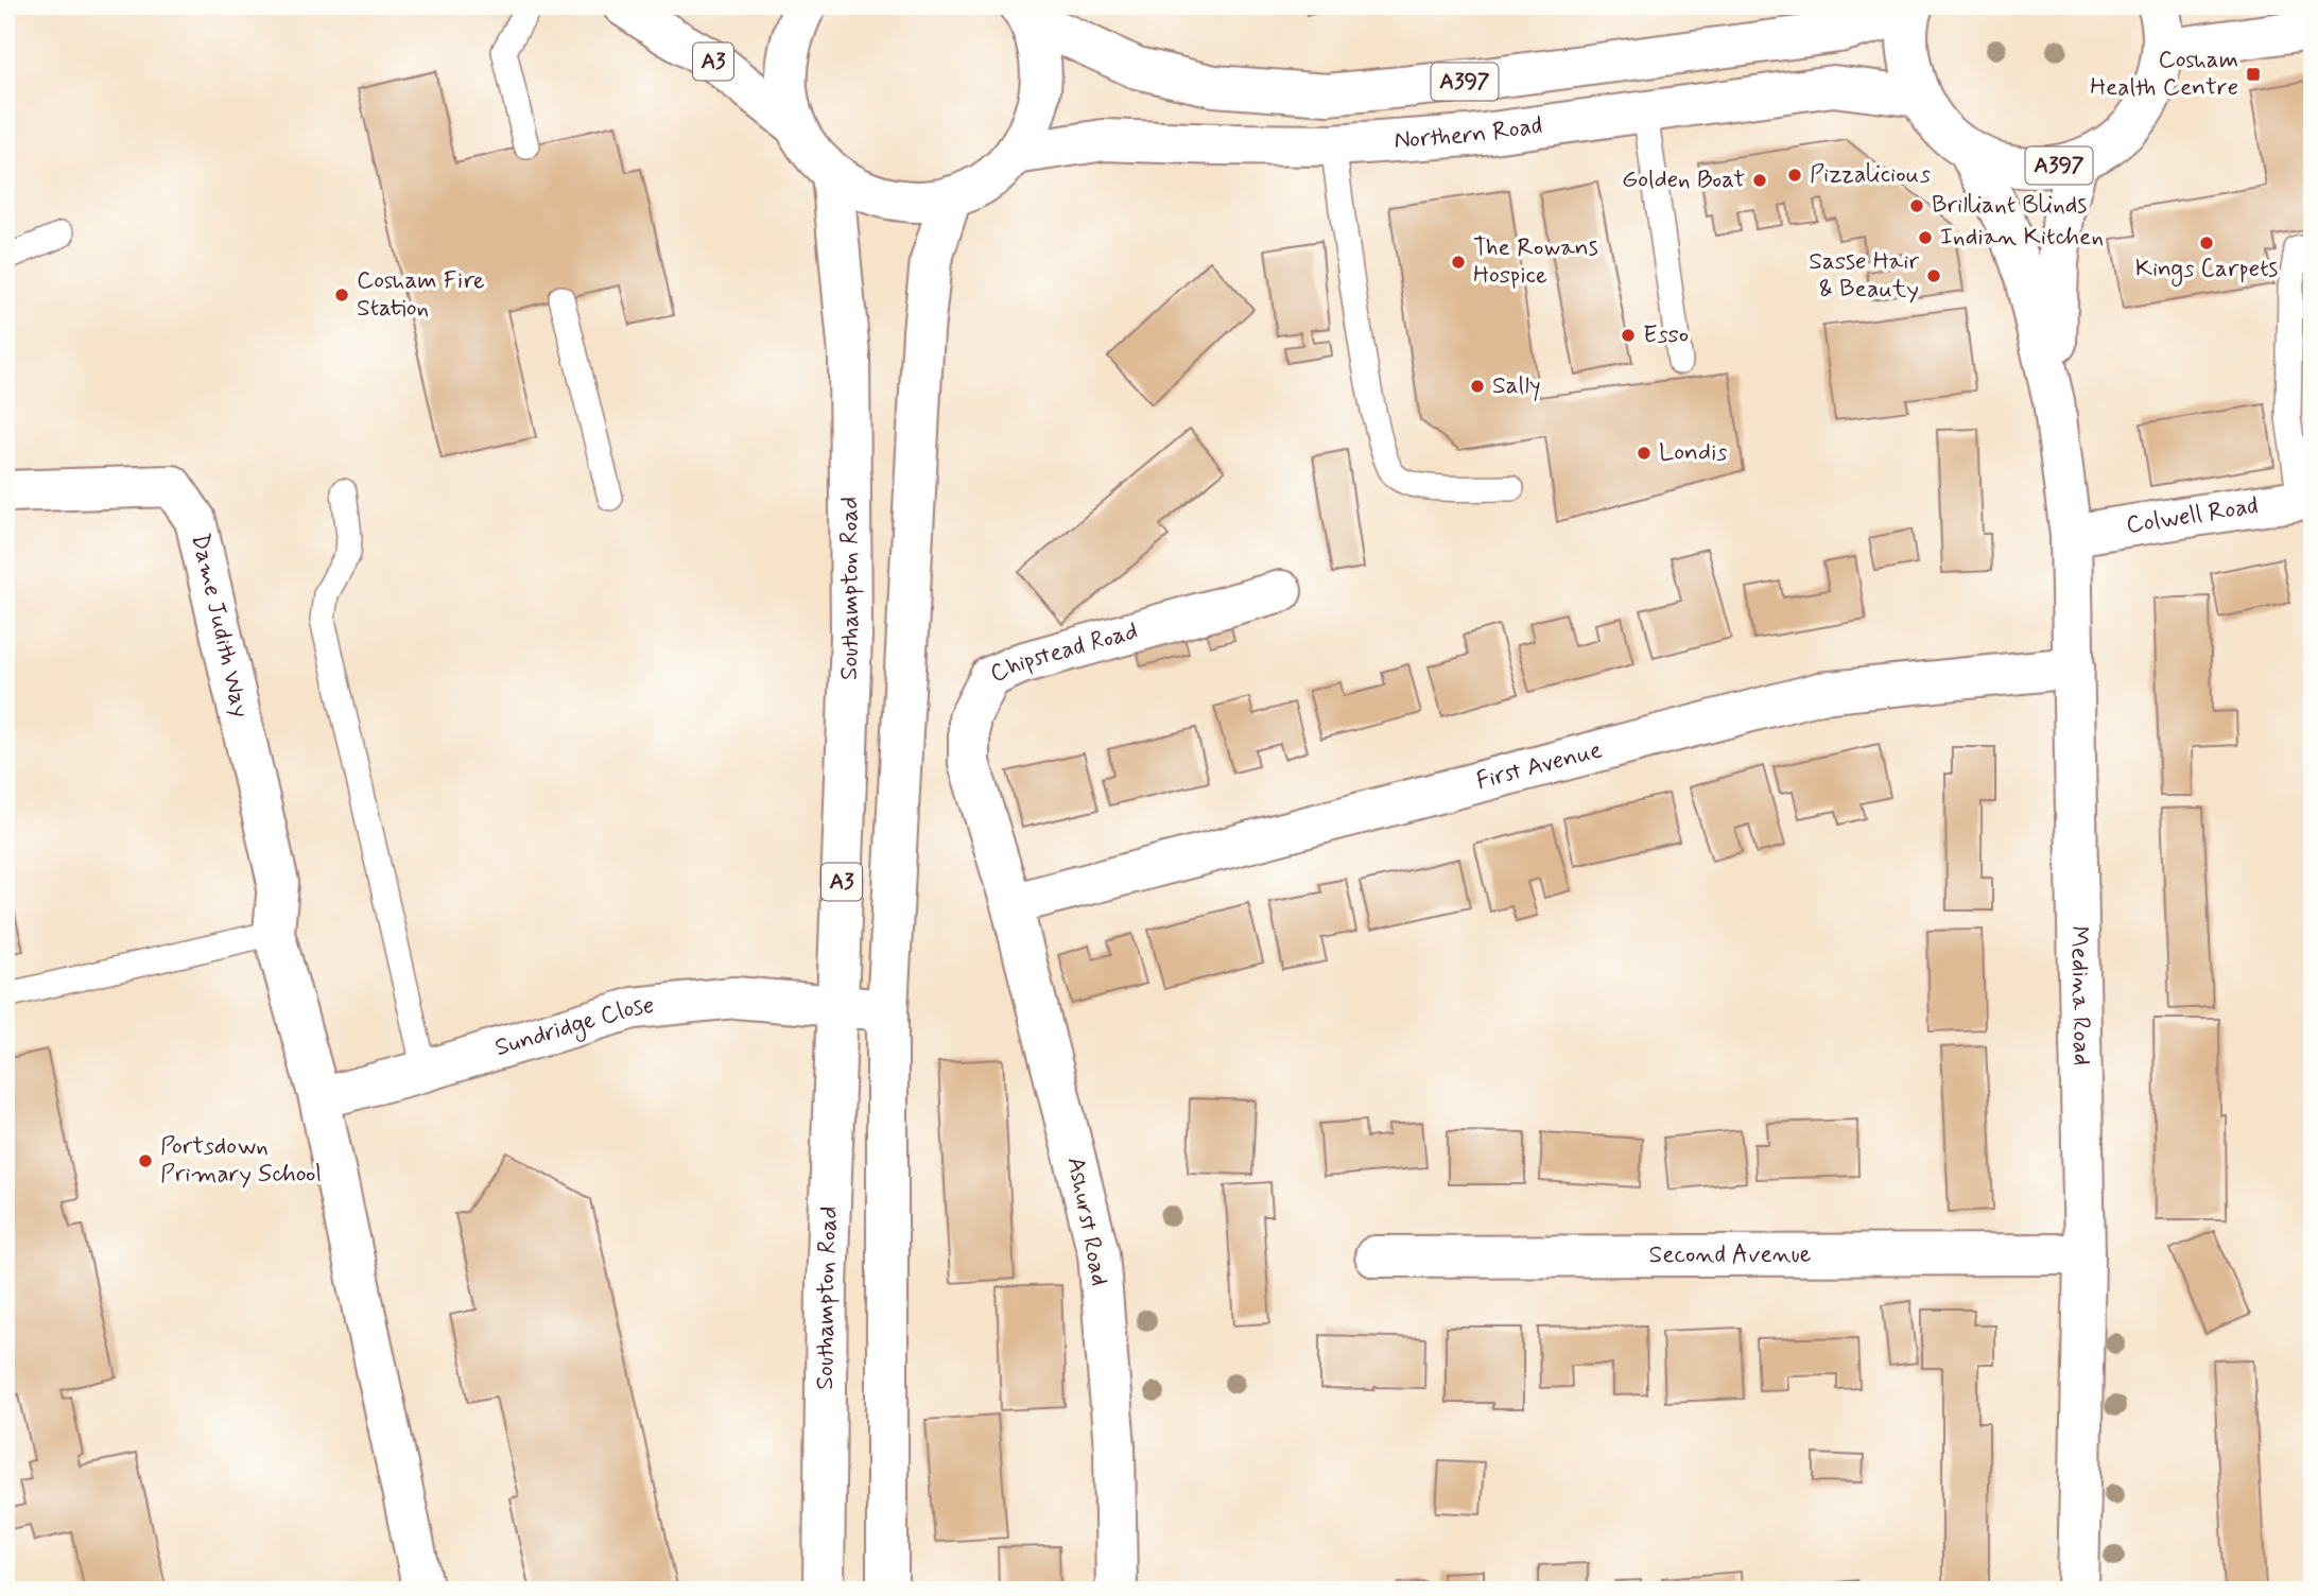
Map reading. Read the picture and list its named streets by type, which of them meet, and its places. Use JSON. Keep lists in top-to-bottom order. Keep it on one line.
{"streets":{"street":["A3","A397","Northern Road","Colwell Road","Southampton Road","Dame Judith Way","Chipstead Road","First Avenue","Medina Road","Sundridge Close","Ashurst Road","Second Avenue"]},"crossings":[["A3","A397"],["A3","Northern Road"],["A3","Southampton Road"],["A397","Northern Road"],["A397","Medina Road"],["Colwell Road","Medina Road"],["Southampton Road","Sundridge Close"],["Chipstead Road","First Avenue"],["Chipstead Road","Ashurst Road"],["First Avenue","Medina Road"],["First Avenue","Ashurst Road"],["Medina Road","Second Avenue"]],"places":{"transit":["Cosham Health Centre"],"other":["Pizzalicious","Golden Boat","Brilliant Blinds","Indian Kitchen","Kings Carpets","The Rowans Hospice","Sasse Hair & Beauty","Cosham Fire Station","Esso","Sally","Londis","Portsdown Primary School"]}}
